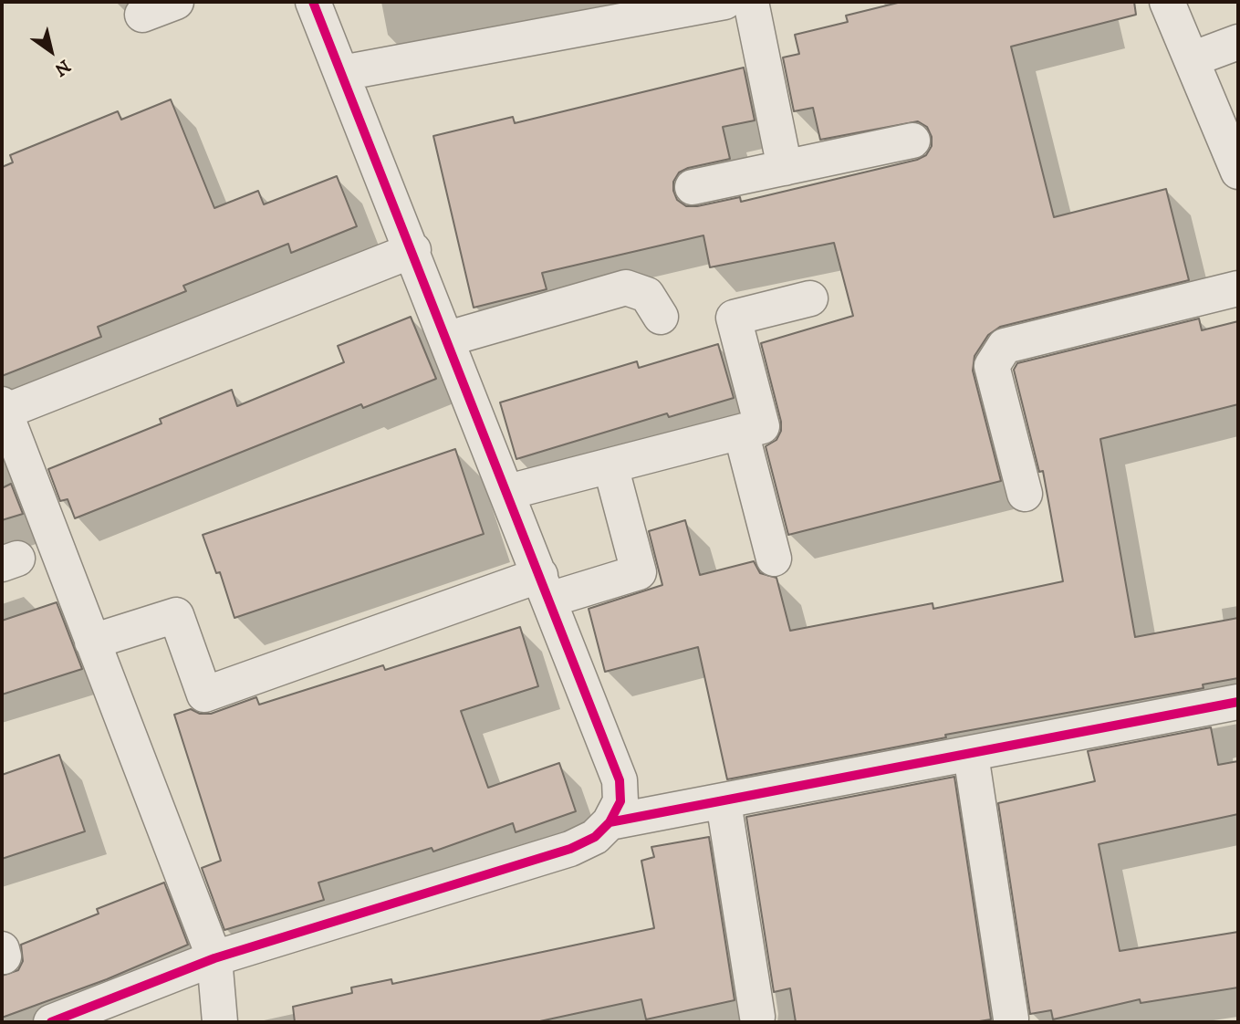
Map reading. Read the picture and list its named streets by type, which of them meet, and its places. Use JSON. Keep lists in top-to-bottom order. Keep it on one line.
{"north":"bottom right"}
